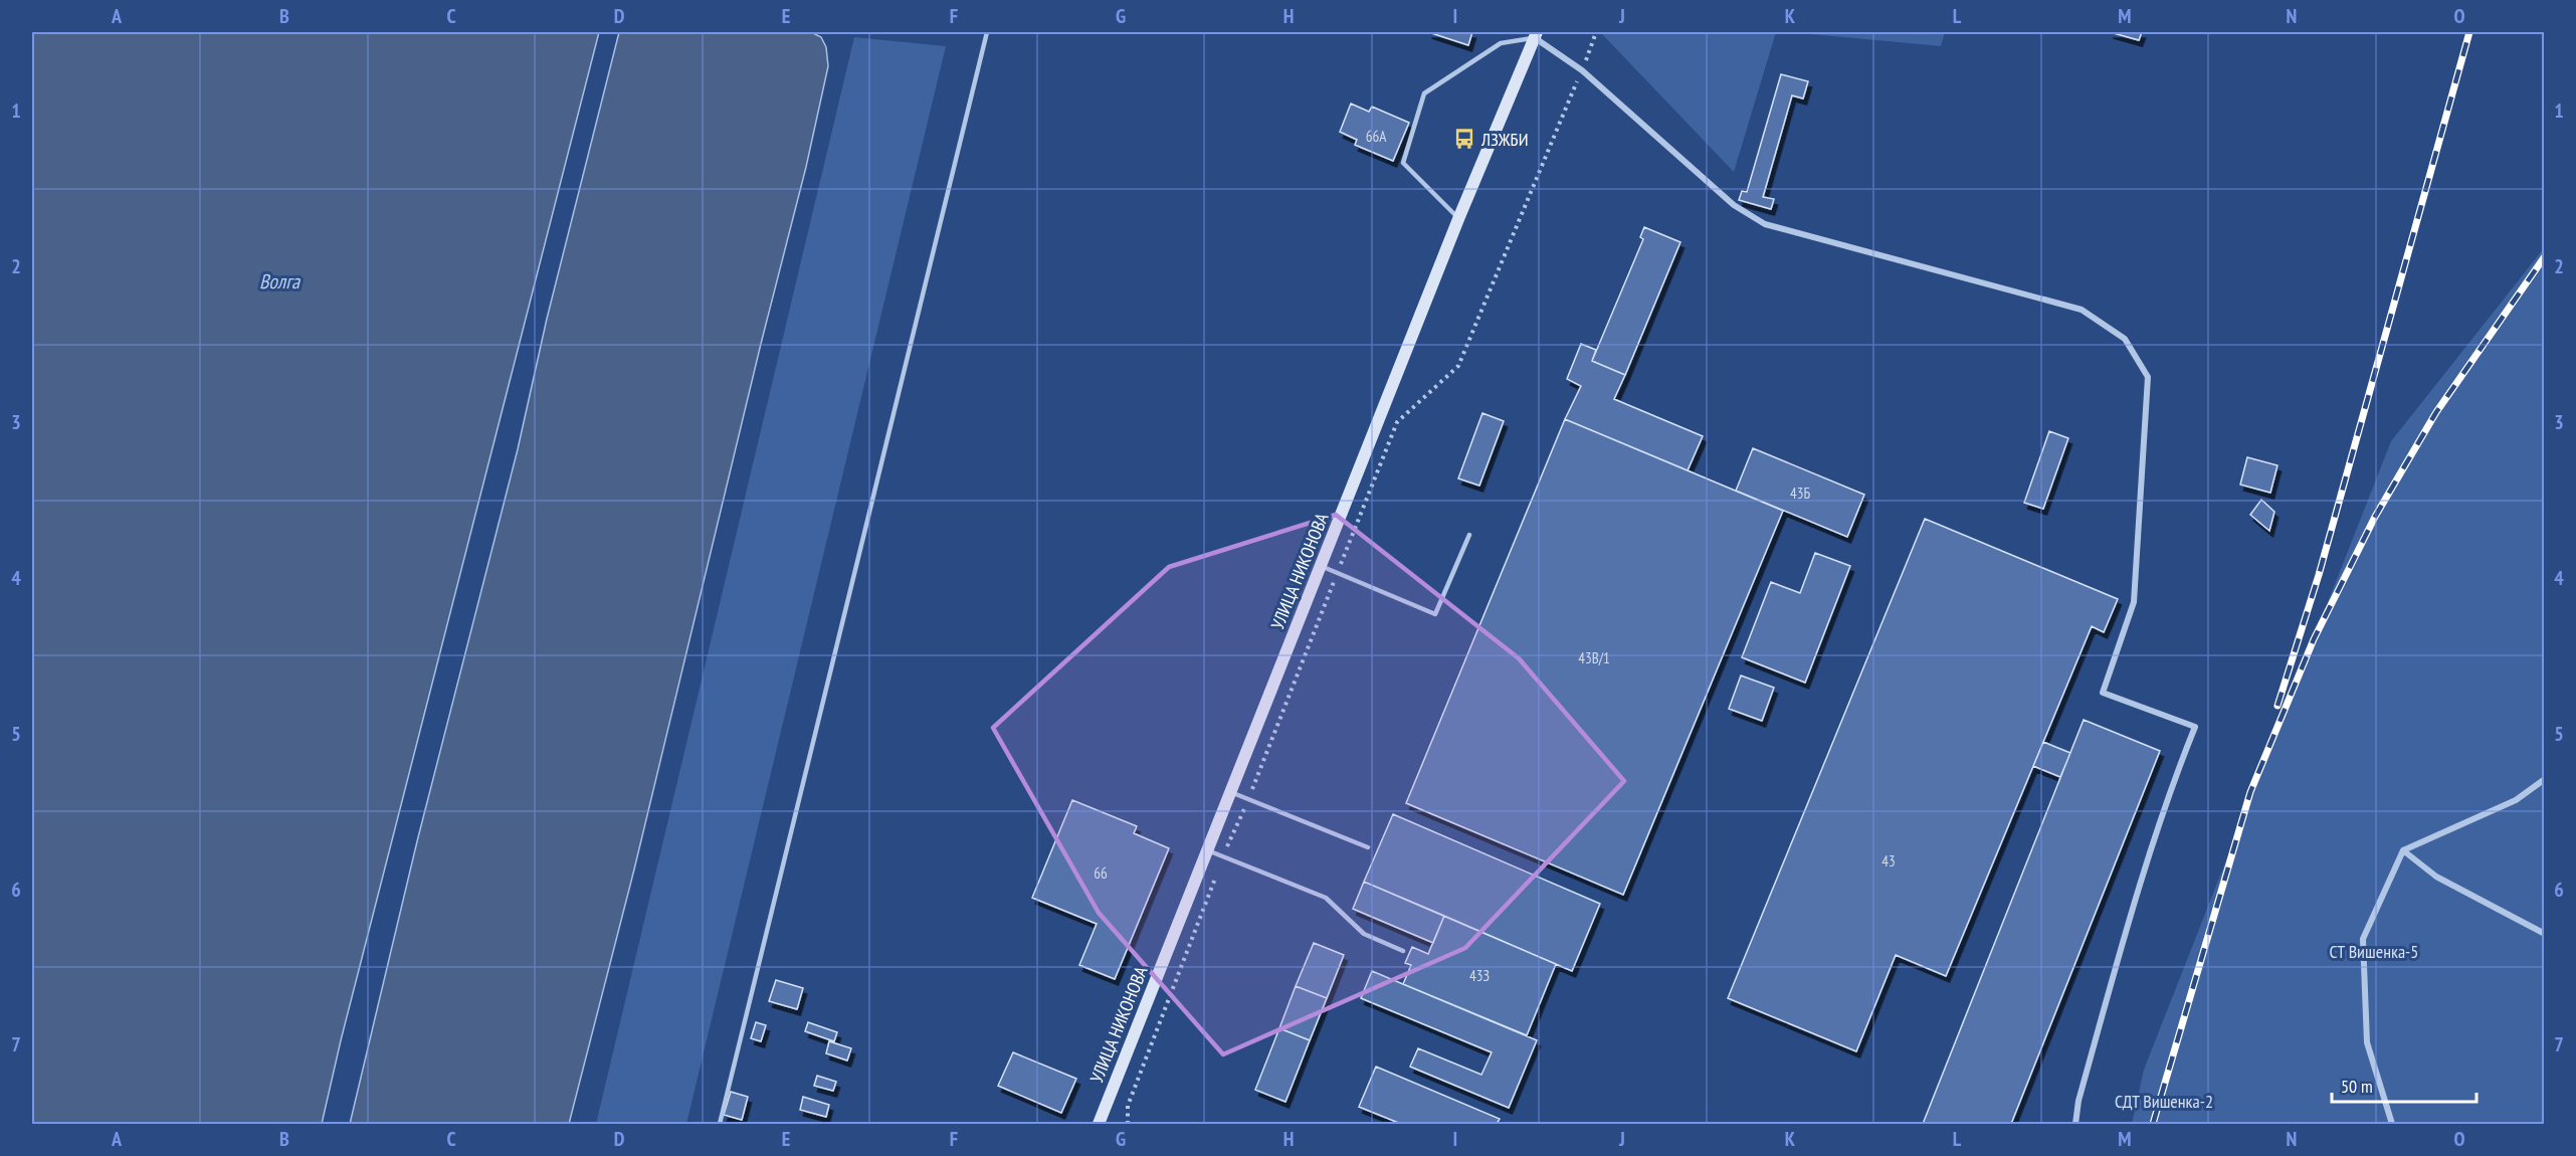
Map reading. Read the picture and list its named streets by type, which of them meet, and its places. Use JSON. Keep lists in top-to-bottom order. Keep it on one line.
{"streets":{"main road":["УЛИЦА НИКОНОВА"]},"water":["Волга"],"parks":["СТ Вишенка-5","СДТ Вишенка-2"],"places":{"bus stop":["ЛЗЖБИ"]},"house_numbers":["66А","43Б","43В/1","43","66","43З"],"scale_bar":"50 m","grid":{"columns":["A","B","C","D","E","F","G","H","I","J","K","L","M","N","O"],"rows":["1","2","3","4","5","6","7"]}}
